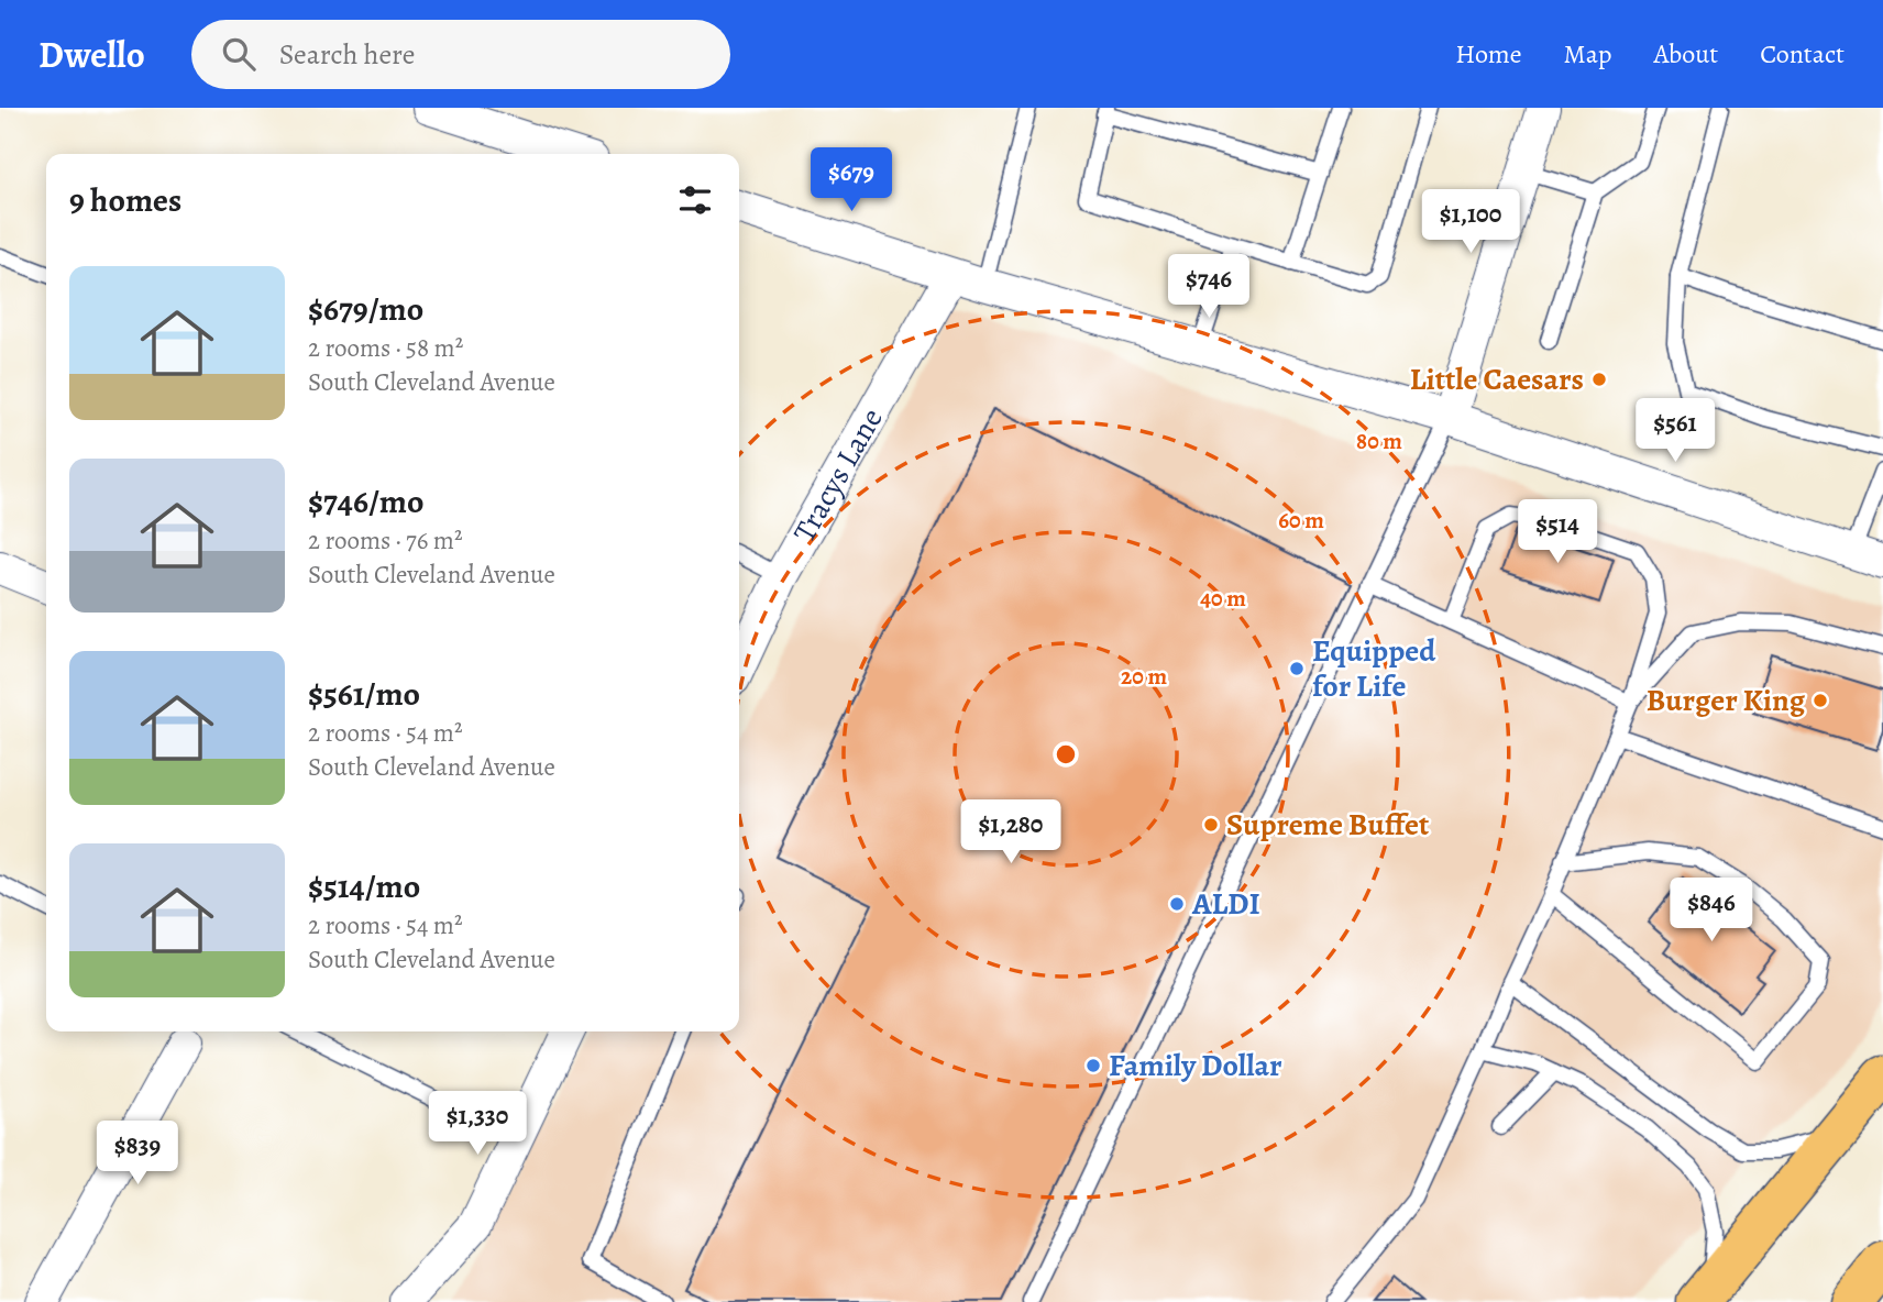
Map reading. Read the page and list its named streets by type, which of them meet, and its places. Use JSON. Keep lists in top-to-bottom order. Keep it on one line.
{"streets":{"street":["Tracys Lane"]},"places":["Little Caesars","Equipped for Life","Burger King","Supreme Buffet","ALDI","Family Dollar"],"page":{"header":"Dwello","search":"Search here","nav":["Home","Map","About","Contact"],"price":["$679","$1,100","$746","$561","$514","$1,280","$846","$1,330","$839"],"heading":"9 homes","list":[{"name":"$679/mo","note":"2 rooms · 58 m² · South Cleveland Avenue"},{"name":"$746/mo","note":"2 rooms · 76 m² · South Cleveland Avenue"},{"name":"$561/mo","note":"2 rooms · 54 m² · South Cleveland Avenue"},{"name":"$514/mo","note":"2 rooms · 54 m² · South Cleveland Avenue"}]},"rings":["80 m","60 m","40 m","20 m"]}
